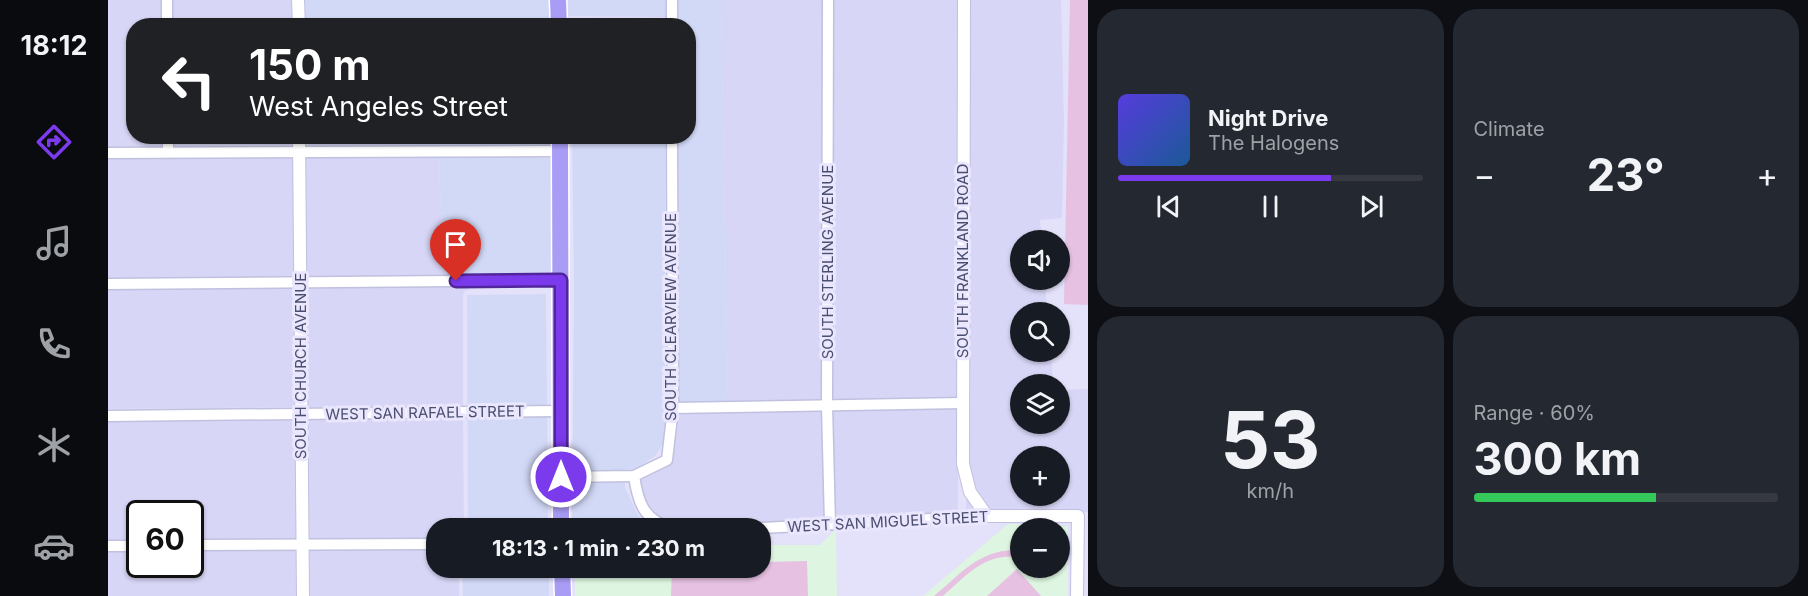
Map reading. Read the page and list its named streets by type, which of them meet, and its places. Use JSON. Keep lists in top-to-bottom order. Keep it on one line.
{"streets":{"street":["SOUTH FRANKLAND ROAD","SOUTH STERLING AVENUE","SOUTH CLEARVIEW AVENUE","SOUTH CHURCH AVENUE","WEST SAN RAFAEL STREET","WEST SAN MIGUEL STREET"]},"crossings":[["SOUTH FRANKLAND ROAD","WEST SAN MIGUEL STREET"],["SOUTH STERLING AVENUE","WEST SAN MIGUEL STREET"],["SOUTH CHURCH AVENUE","WEST SAN RAFAEL STREET"]],"page":{"tabs":"18:12","tile":["Climate",["53","km/h"],["Range · 60%","300 km"]],"turn":["150 m","West Angeles Street"],"song":["Night Drive","The Halogens"],"heat":["−","23°","+"],"map_buttons":["+","−"],"limit":"60","trip":"18:13 · 1 min · 230 m"}}
